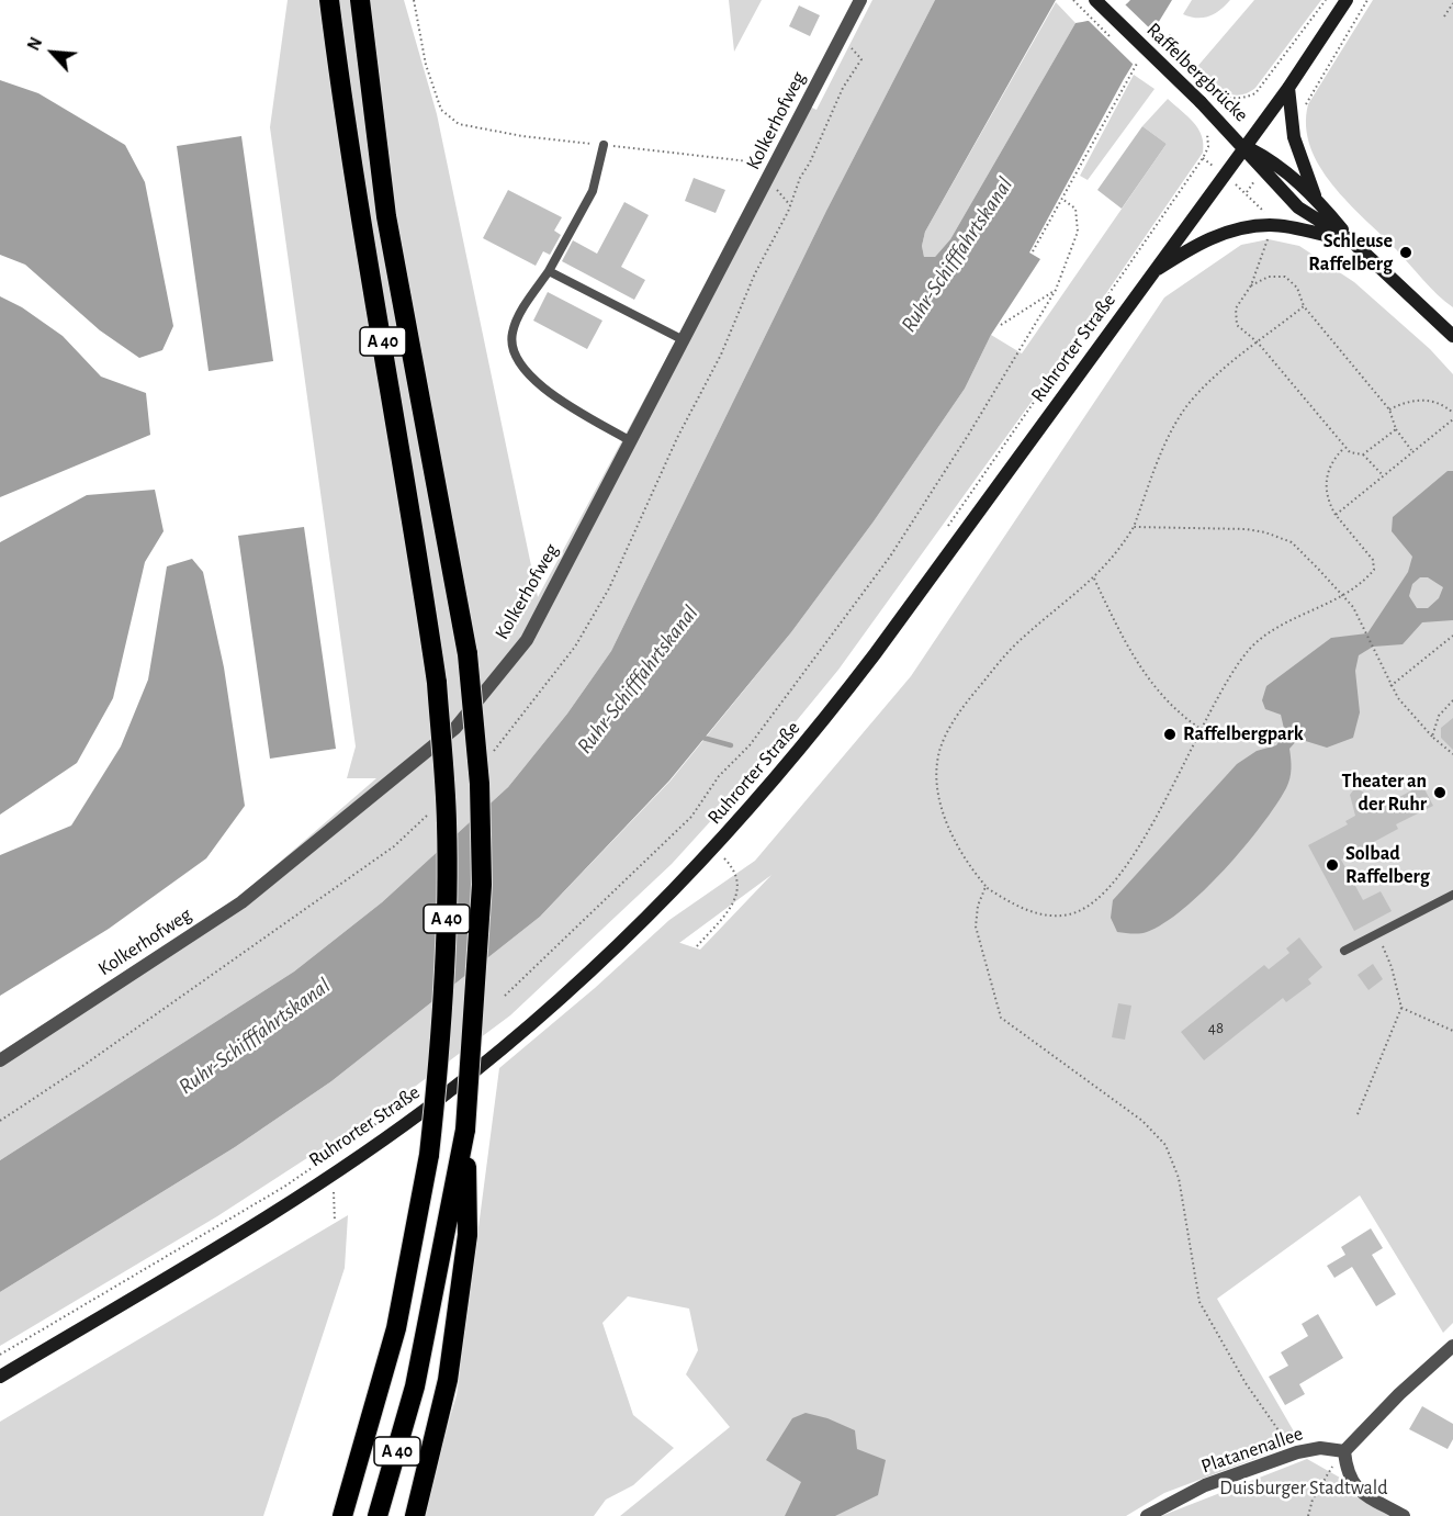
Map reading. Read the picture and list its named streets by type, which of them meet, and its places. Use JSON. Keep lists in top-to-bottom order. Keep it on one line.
{"streets":{"highway":["A 40"],"main road":["Raffelbergbrücke","Ruhrorter Straße"],"street":["Kolkerhofweg","Platanenallee"]},"crossings":[["Raffelbergbrücke","Ruhrorter Straße"]],"water":["Ruhr-Schifffahrtskanal"],"parks":["Duisburger Stadtwald"],"places":["Schleuse Raffelberg","Raffelbergpark","Theater an der Ruhr","Solbad Raffelberg"],"house_numbers":["48"],"north":"top left"}
